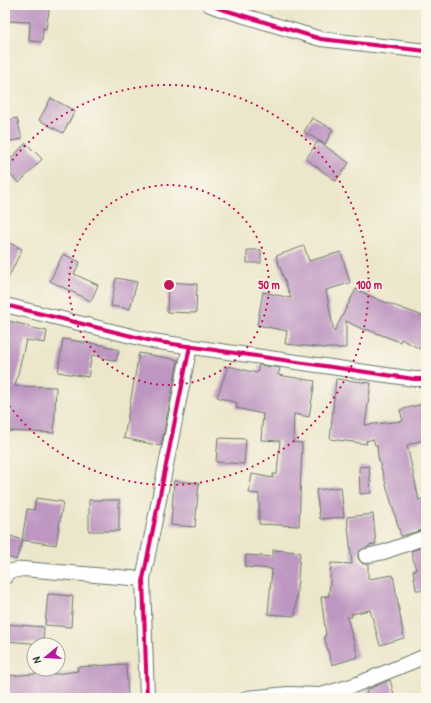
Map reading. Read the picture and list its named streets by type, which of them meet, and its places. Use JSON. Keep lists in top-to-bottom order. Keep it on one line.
{"north":"left","rings":["50 m","100 m"]}
